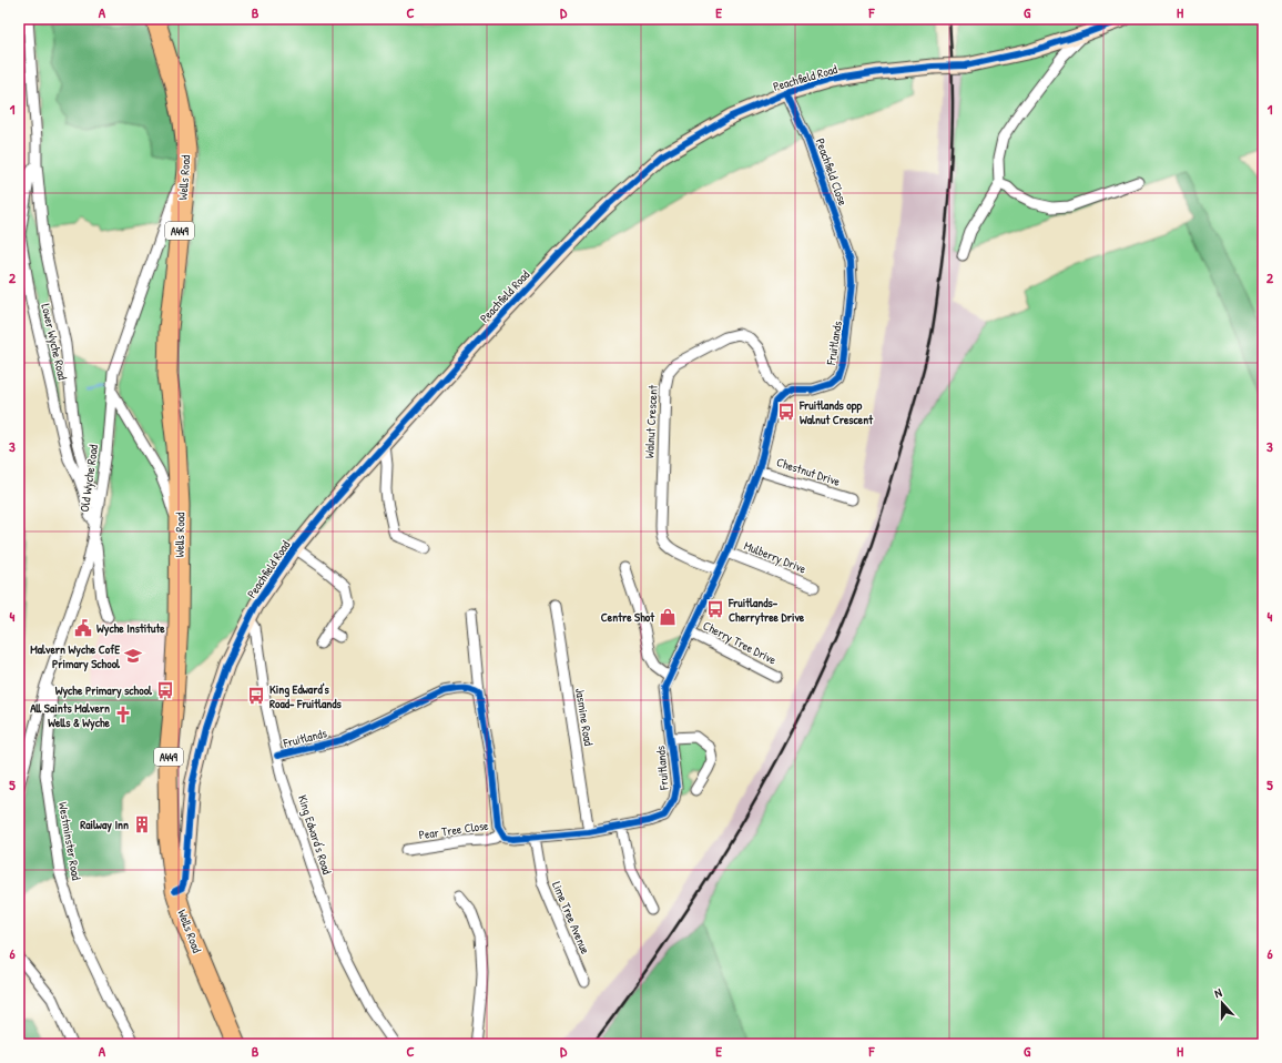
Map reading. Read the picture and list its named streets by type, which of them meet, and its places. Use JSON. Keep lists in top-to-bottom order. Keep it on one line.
{"streets":{"highway":["Wells Road","A449"],"street":["Peachfield Road","Peachfield Close","Lower Wyche Road","Fruitlands","Walnut Crescent","Chestnut Drive","Old Wyche Road","Mulberry Drive","Cherry Tree Drive","Jasmine Road","Pear Tree Close","King Edward's Road","Westminster Road","Lime Tree Avenue"]},"crossings":[["Peachfield Road","Peachfield Close"],["Peachfield Road","Wells Road"],["Peachfield Road","King Edward's Road"],["Peachfield Close","Fruitlands"],["Wells Road","Old Wyche Road"],["Lower Wyche Road","Old Wyche Road"],["Fruitlands","Walnut Crescent"],["Fruitlands","Chestnut Drive"],["Fruitlands","Mulberry Drive"],["Fruitlands","Cherry Tree Drive"],["Fruitlands","Jasmine Road"],["Fruitlands","Pear Tree Close"],["Fruitlands","King Edward's Road"],["Fruitlands","Lime Tree Avenue"],["Old Wyche Road","Westminster Road"]],"places":{"bus stop":["Fruitlands opp Walnut Crescent","Fruitlands- Cherrytree Drive","Wyche Primary school","King Edward's Road- Fruitlands"],"shop":["Centre Shot"],"public building":["Wyche Institute"],"school or university":["Malvern Wyche CofE Primary School"],"church":["All Saints Malvern Wells & Wyche"],"building":["Railway Inn"]},"north":"top","grid":{"columns":["A","B","C","D","E","F","G","H"],"rows":["1","2","3","4","5","6"]}}
